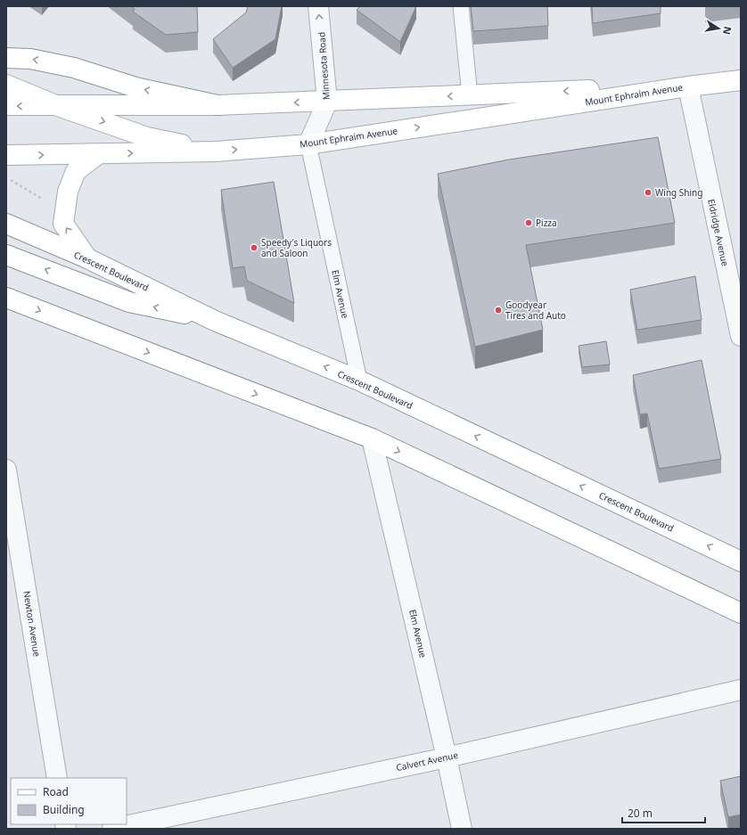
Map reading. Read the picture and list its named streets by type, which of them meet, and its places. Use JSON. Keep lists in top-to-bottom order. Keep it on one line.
{"streets":{"main road":["Mount Ephraim Avenue","Crescent Boulevard"],"street":["Minnesota Road","Eldridge Avenue","Elm Avenue","Newton Avenue","Calvert Avenue"]},"crossings":[["Minnesota Road","Mount Ephraim Avenue"],["Minnesota Road","Elm Avenue"],["Mount Ephraim Avenue","Eldridge Avenue"],["Mount Ephraim Avenue","Elm Avenue"],["Crescent Boulevard","Elm Avenue"],["Elm Avenue","Calvert Avenue"]],"one_way":["Minnesota Road"],"places":["Wing Shing","Pizza","Speedy's Liquors and Saloon","Goodyear Tires and Auto"],"legend":["Road","Building"],"scale_bar":"20 m","north":"right"}
